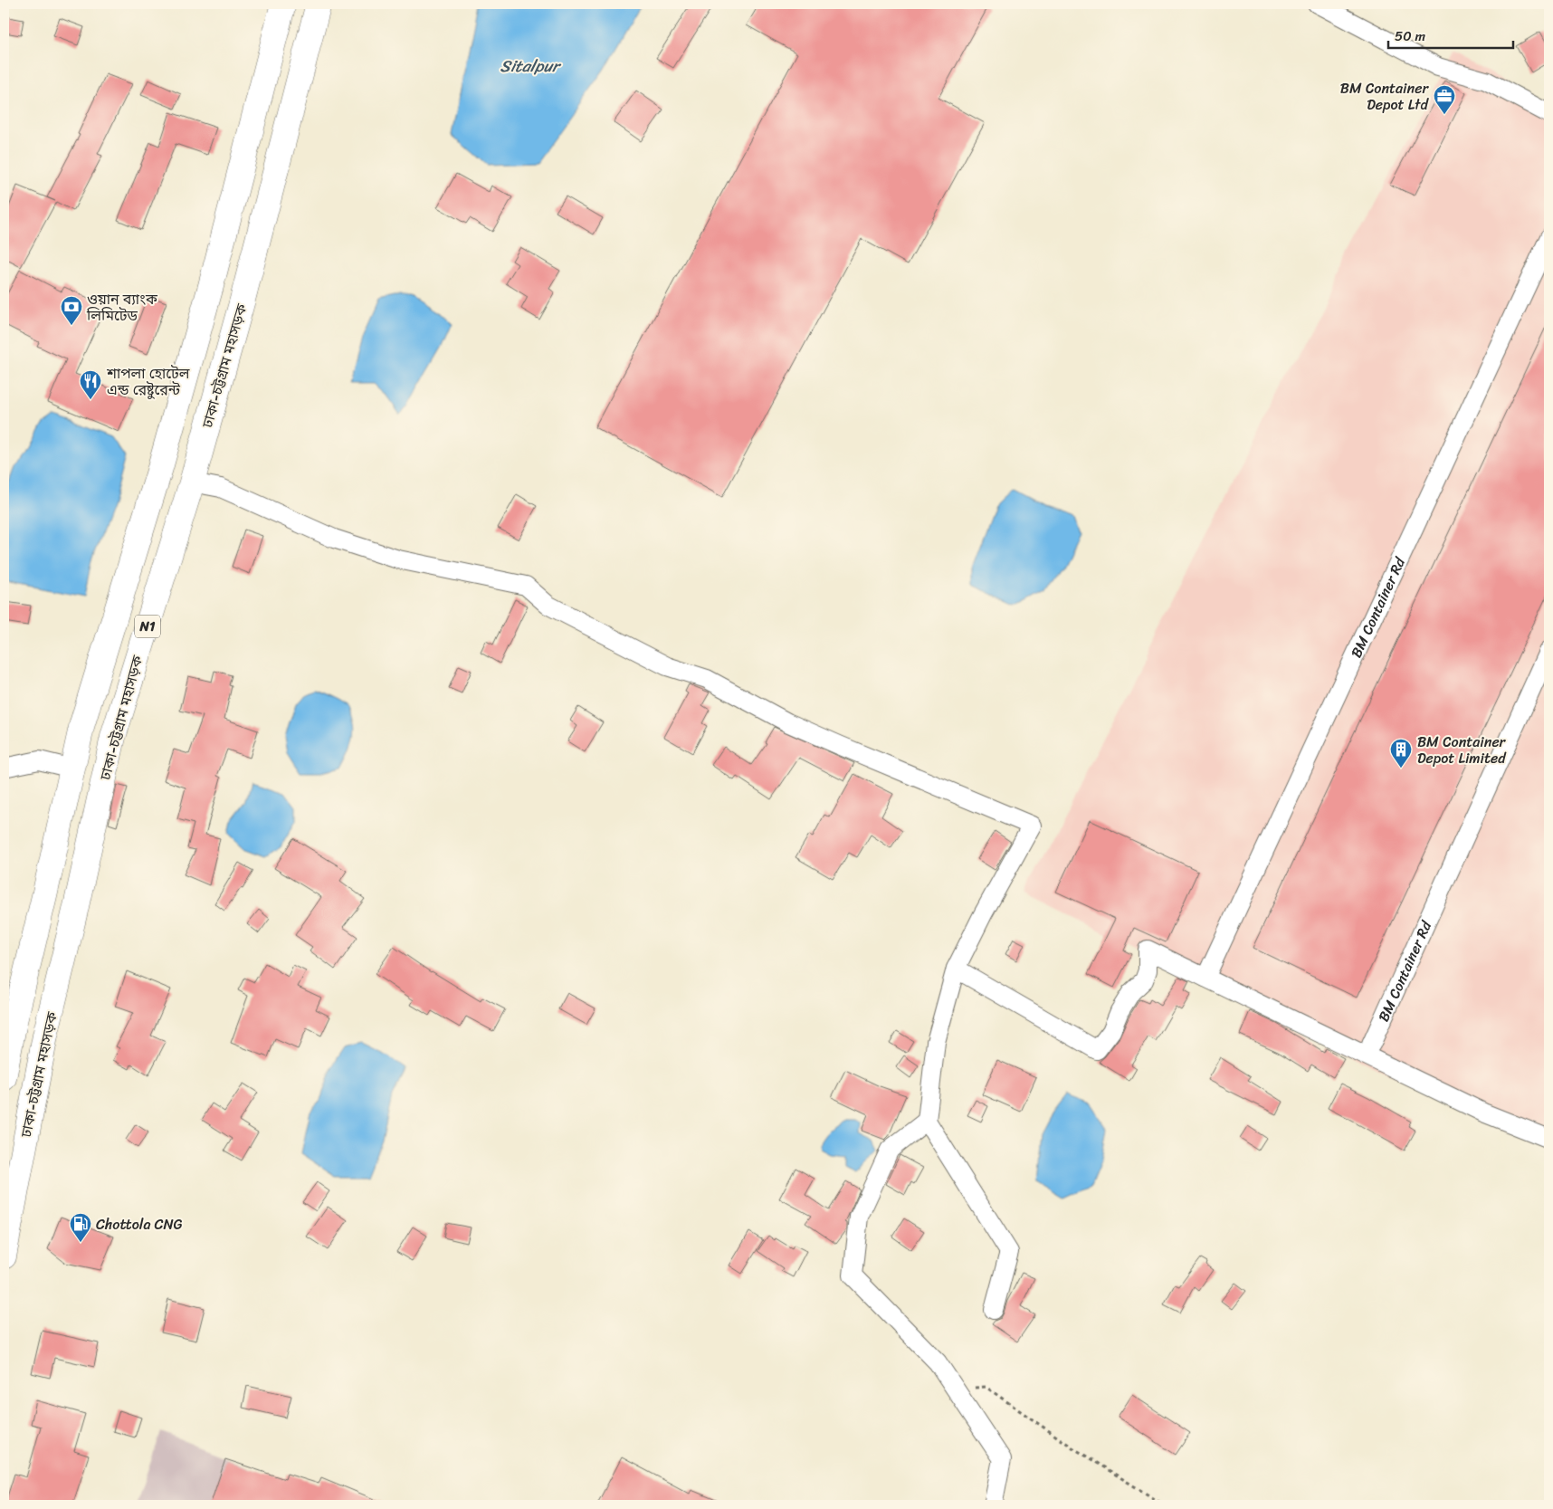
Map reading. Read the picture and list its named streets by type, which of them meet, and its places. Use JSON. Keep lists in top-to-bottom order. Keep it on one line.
{"streets":{"highway":["ঢাকা-চট্টগ্রাম মহাসড়ক","N1"],"street":["BM Container Rd"]},"water":["Sitalpur"],"places":{"office":["BM Container Depot Ltd"],"bank":["ওয়ান ব্যাংক লিমিটেড"],"restaurant":["শাপলা হোটেল এন্ড রেষ্টুরেন্ট"],"building":["BM Container Depot Limited"],"fuel station":["Chottola CNG"]},"scale_bar":"50 m"}
